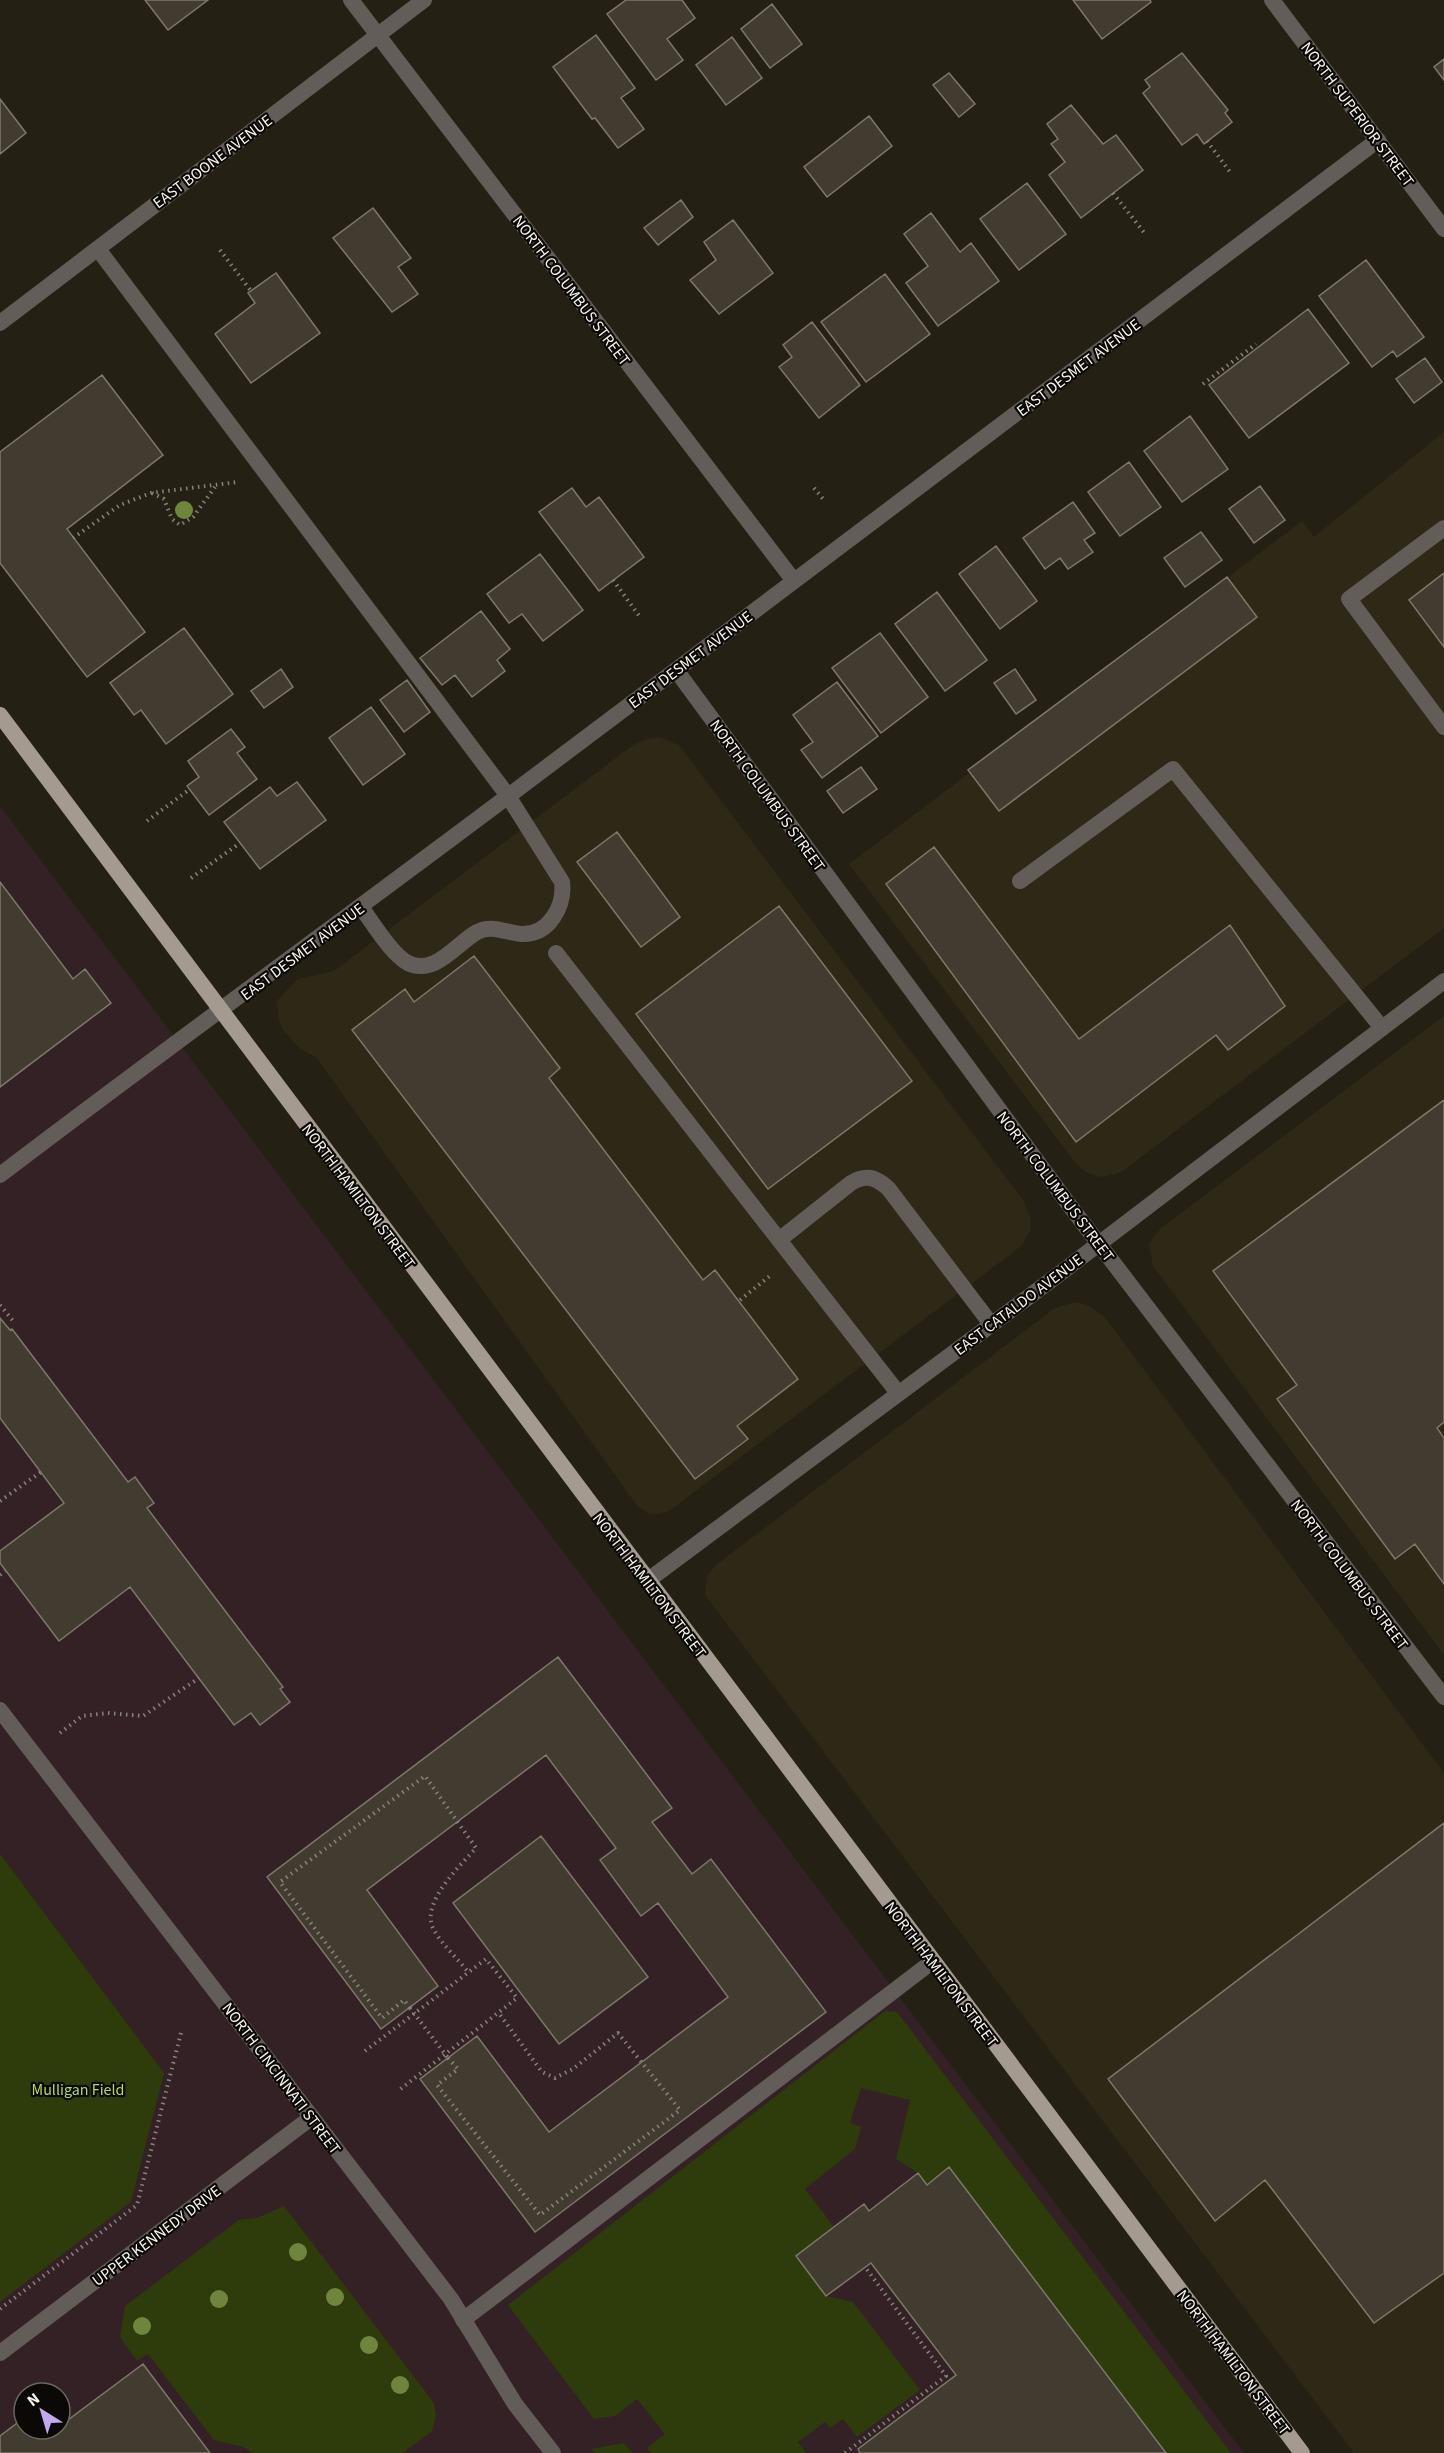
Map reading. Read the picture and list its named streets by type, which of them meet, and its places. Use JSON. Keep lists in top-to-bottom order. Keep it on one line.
{"streets":{"main road":["NORTH HAMILTON STREET"],"street":["NORTH SUPERIOR STREET","EAST BOONE AVENUE","NORTH COLUMBUS STREET","EAST DESMET AVENUE","EAST CATALDO AVENUE","NORTH CINCINNATI STREET","UPPER KENNEDY DRIVE"]},"crossings":[["NORTH SUPERIOR STREET","EAST DESMET AVENUE"],["EAST BOONE AVENUE","NORTH COLUMBUS STREET"],["NORTH COLUMBUS STREET","EAST DESMET AVENUE"],["NORTH COLUMBUS STREET","EAST CATALDO AVENUE"],["EAST DESMET AVENUE","NORTH HAMILTON STREET"],["NORTH HAMILTON STREET","EAST CATALDO AVENUE"],["NORTH CINCINNATI STREET","UPPER KENNEDY DRIVE"]],"parks":["Mulligan Field"],"north":"top left"}
